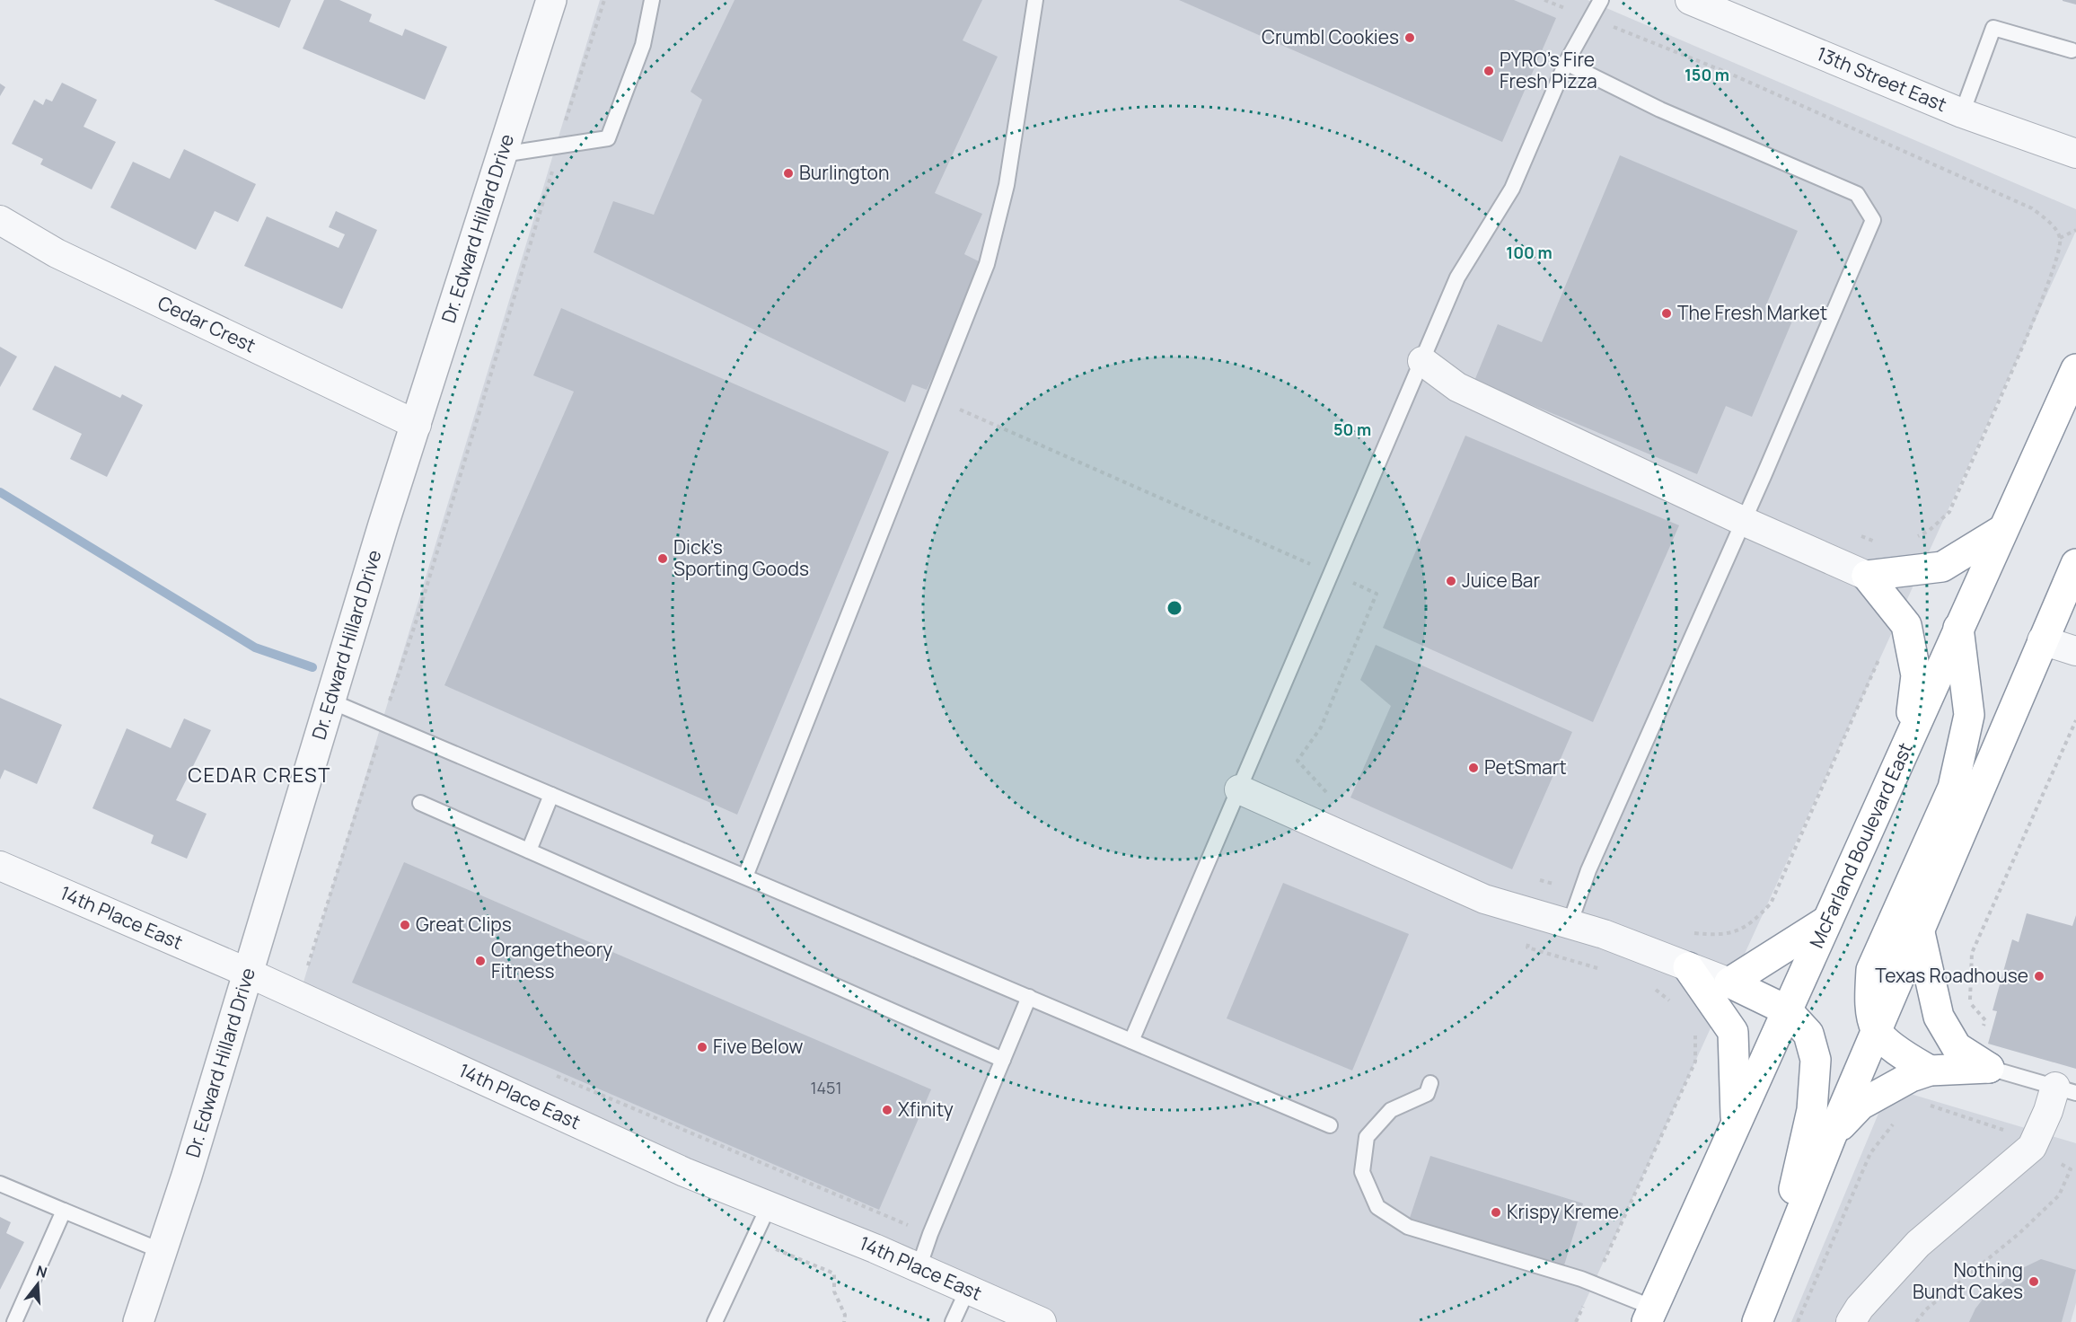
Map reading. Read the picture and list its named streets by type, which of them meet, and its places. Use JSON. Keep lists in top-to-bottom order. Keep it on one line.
{"streets":{"highway":["McFarland Boulevard East"],"street":["13th Street East","Dr. Edward Hillard Drive","Cedar Crest","14th Place East"]},"crossings":[["Dr. Edward Hillard Drive","Cedar Crest"],["Dr. Edward Hillard Drive","14th Place East"]],"districts":["CEDAR CREST"],"places":["Crumbl Cookies","PYRO's Fire Fresh Pizza","Burlington","The Fresh Market","Dick's Sporting Goods","Juice Bar","PetSmart","Great Clips","Orangetheory Fitness","Texas Roadhouse","Five Below","Xfinity","Krispy Kreme","Nothing Bundt Cakes"],"house_numbers":["1451"],"north":"top","rings":["150 m","100 m","50 m"]}
